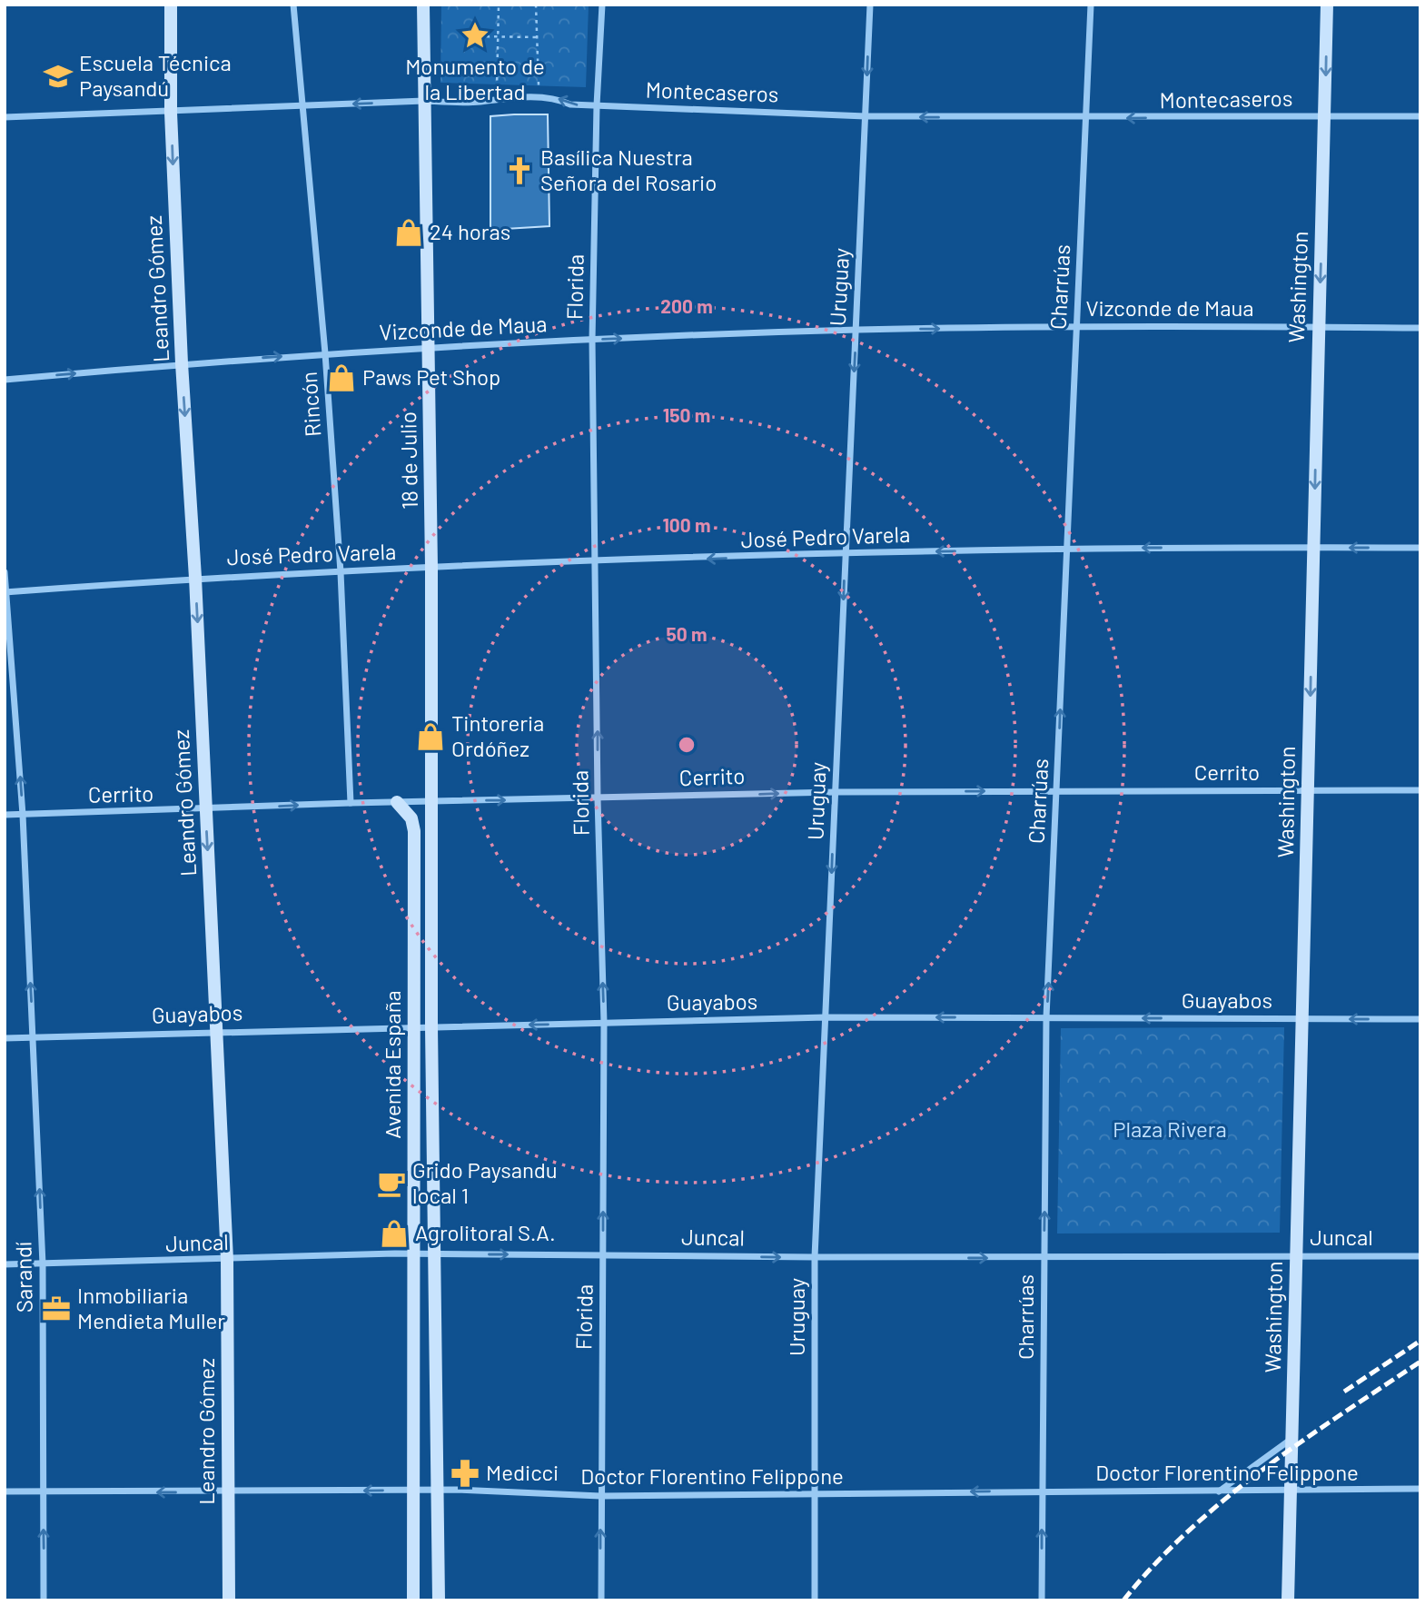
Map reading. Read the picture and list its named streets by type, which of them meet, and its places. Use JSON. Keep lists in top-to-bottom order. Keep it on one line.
{"streets":{"street":["Montecaseros","Florida","Uruguay","Charrúas","Washington","Leandro Gómez","Vizconde de Maua","Rincón","18 de Julio","José Pedro Varela","Cerrito","Guayabos","Avenida España","Juncal","Sarandí","Doctor Florentino Felippone"]},"crossings":[["Montecaseros","Florida"],["Montecaseros","Uruguay"],["Montecaseros","Charrúas"],["Montecaseros","Washington"],["Montecaseros","Leandro Gómez"],["Montecaseros","Rincón"],["Montecaseros","18 de Julio"],["Florida","Vizconde de Maua"],["Florida","José Pedro Varela"],["Florida","Cerrito"],["Florida","Guayabos"],["Florida","Juncal"],["Florida","Doctor Florentino Felippone"],["Uruguay","Vizconde de Maua"],["Uruguay","José Pedro Varela"],["Uruguay","Cerrito"],["Uruguay","Guayabos"],["Uruguay","Juncal"],["Uruguay","Doctor Florentino Felippone"],["Charrúas","Vizconde de Maua"],["Charrúas","José Pedro Varela"],["Charrúas","Cerrito"],["Charrúas","Guayabos"],["Charrúas","Juncal"],["Charrúas","Doctor Florentino Felippone"],["Washington","Vizconde de Maua"],["Washington","José Pedro Varela"],["Washington","Cerrito"],["Washington","Guayabos"],["Washington","Juncal"],["Washington","Doctor Florentino Felippone"],["Leandro Gómez","Vizconde de Maua"],["Leandro Gómez","José Pedro Varela"],["Leandro Gómez","Cerrito"],["Leandro Gómez","Guayabos"],["Leandro Gómez","Juncal"],["Leandro Gómez","Doctor Florentino Felippone"],["Vizconde de Maua","Rincón"],["Vizconde de Maua","18 de Julio"],["Rincón","José Pedro Varela"],["Rincón","Cerrito"],["18 de Julio","José Pedro Varela"],["18 de Julio","Cerrito"],["18 de Julio","Avenida España"],["José Pedro Varela","Sarandí"],["Cerrito","Avenida España"],["Cerrito","Sarandí"],["Guayabos","Avenida España"],["Guayabos","Sarandí"],["Avenida España","Juncal"],["Avenida España","Doctor Florentino Felippone"],["Juncal","Sarandí"],["Sarandí","Doctor Florentino Felippone"]],"one_way":["Montecaseros","Florida","Uruguay","Charrúas","Washington","Leandro Gómez","Vizconde de Maua","José Pedro Varela","Cerrito","Guayabos","Juncal","Sarandí","Doctor Florentino Felippone"],"parks":["Plaza Rivera"],"places":{"place":["Monumento de la Libertad"],"school or university":["Escuela Técnica Paysandú"],"church":["Basílica Nuestra Señora del Rosario"],"shop":["24 horas","Paws Pet Shop","Tintoreria Ordóñez","Agrolitoral S.A."],"cafe":["Grido Paysandu local 1"],"office":["Inmobiliaria Mendieta Muller"],"pharmacy":["Medicci"]},"rings":["200 m","150 m","100 m","50 m"]}
